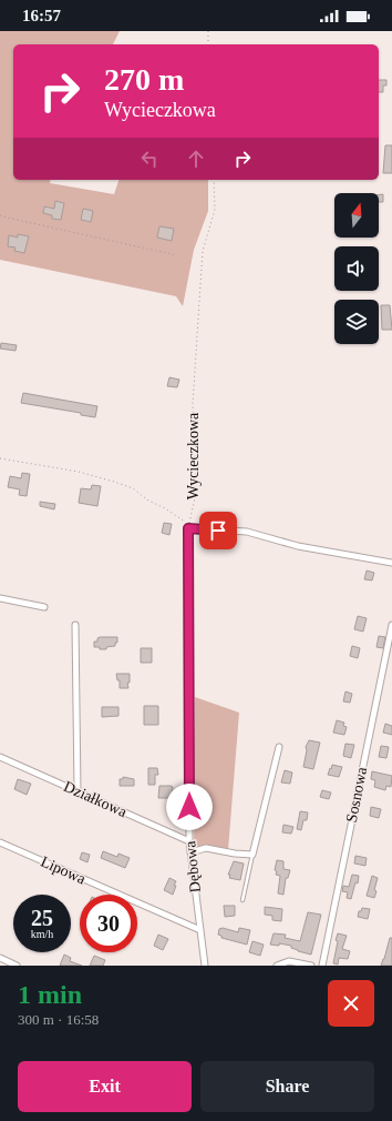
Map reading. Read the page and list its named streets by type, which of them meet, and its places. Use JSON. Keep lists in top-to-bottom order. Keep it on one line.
{"streets":{"street":["Sosnowa","Działkowa","Dębowa","Lipowa"],"path":["Wycieczkowa"]},"crossings":[["Wycieczkowa","Dębowa"],["Działkowa","Dębowa"],["Dębowa","Lipowa"]],"north":"top","page":{"status":"16:57","turn":["270 m","Wycieczkowa"],"speed":"25 km/h","limit":"30","heading":["1 min","300 m · 16:58"],"buttons":["Exit","Share"]}}
